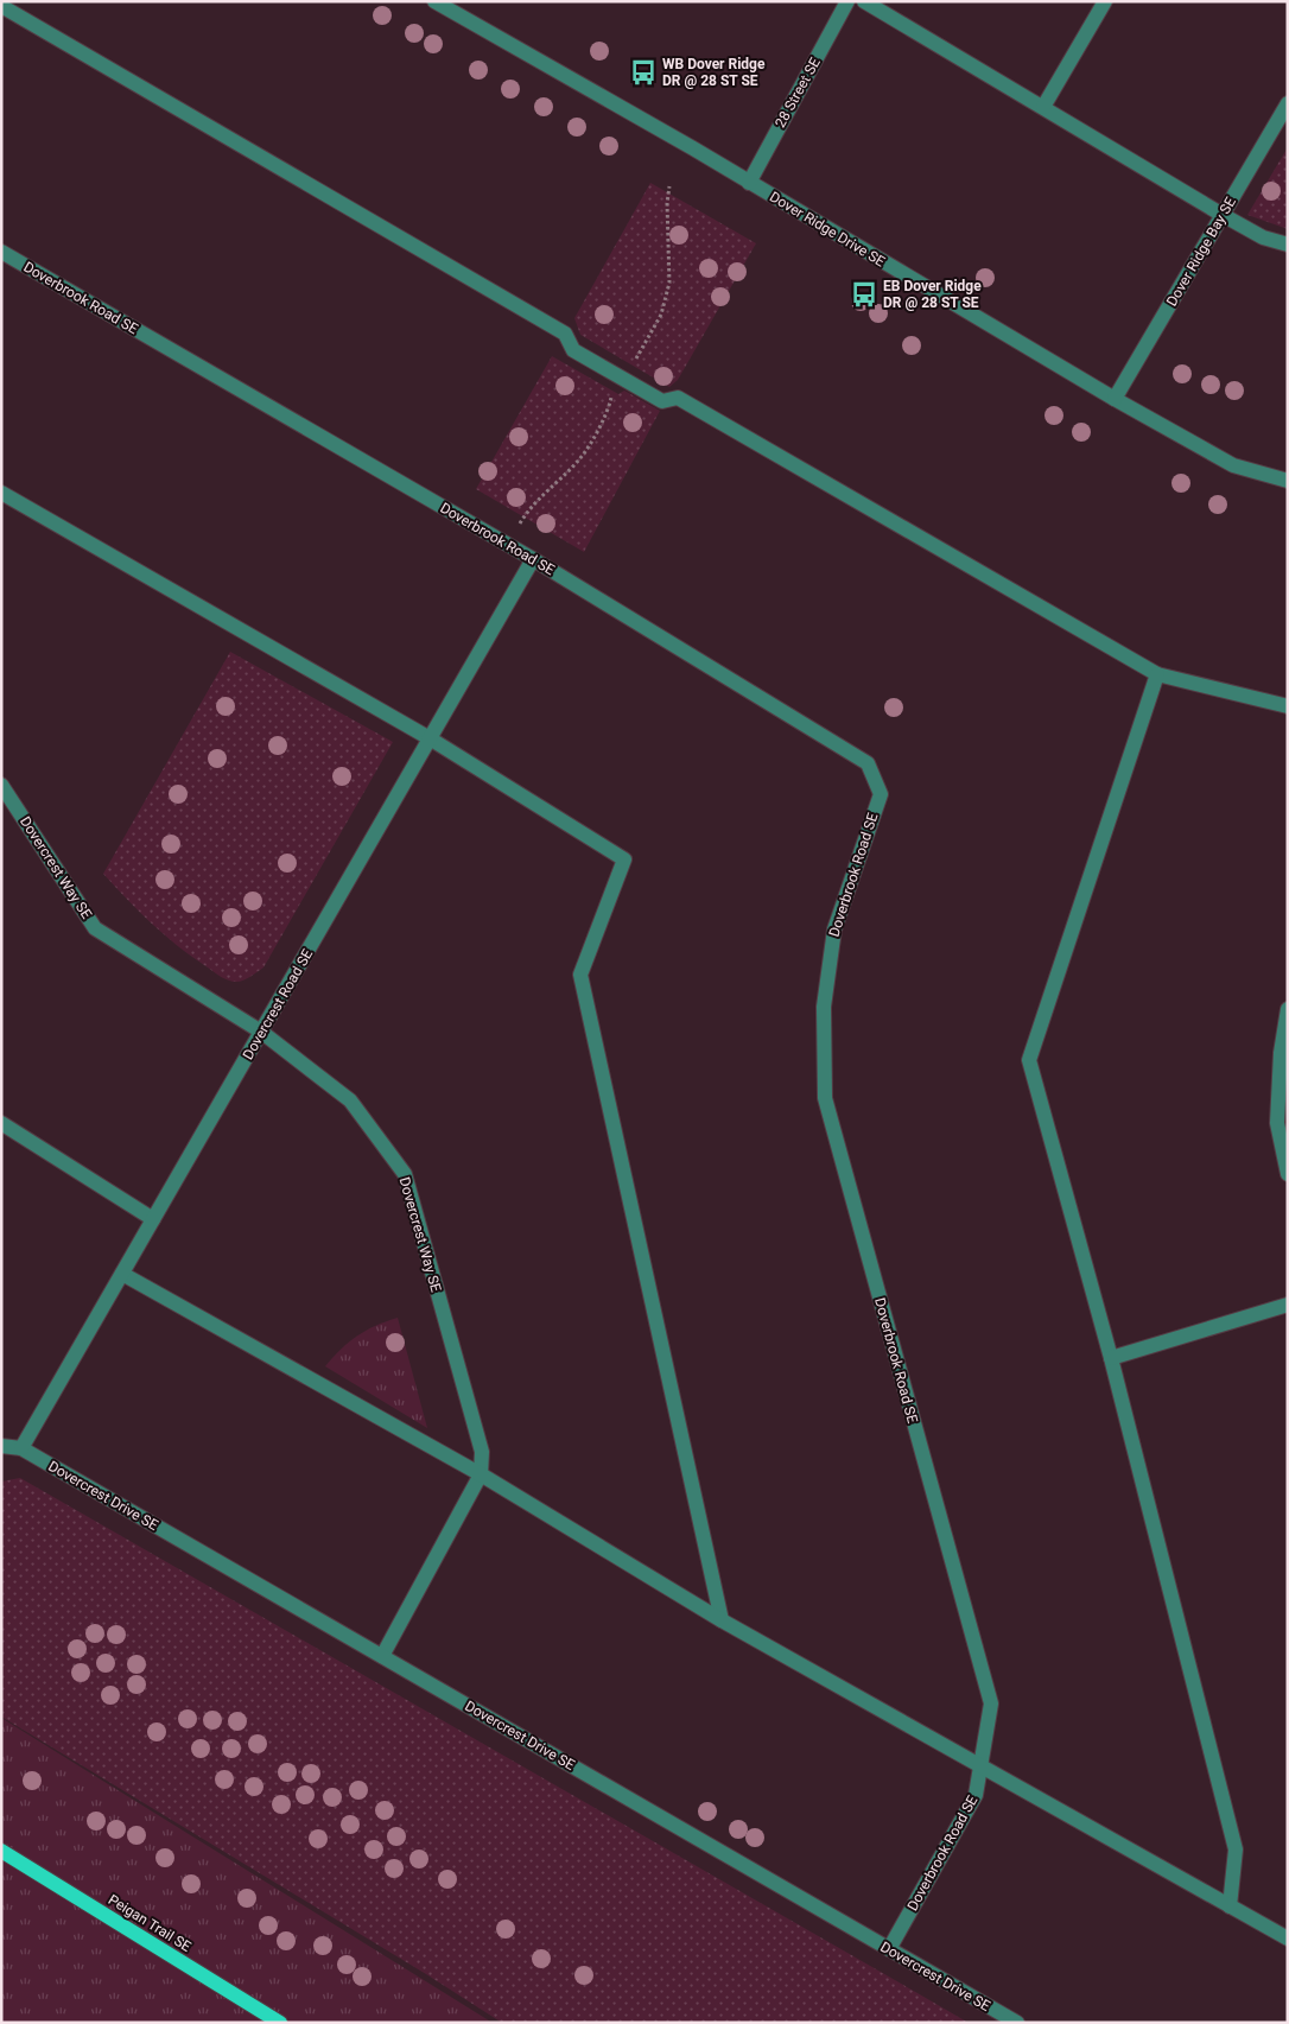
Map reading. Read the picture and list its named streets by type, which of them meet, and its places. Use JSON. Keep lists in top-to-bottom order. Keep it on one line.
{"streets":{"main road":["Peigan Trail SE"],"street":["28 Street SE","Dover Ridge Drive SE","Dover Ridge Bay SE","Doverbrook Road SE","Dovercrest Way SE","Dovercrest Road SE","Dovercrest Drive SE"]},"crossings":[["28 Street SE","Dover Ridge Drive SE"],["Dover Ridge Drive SE","Dover Ridge Bay SE"],["Doverbrook Road SE","Dovercrest Road SE"],["Doverbrook Road SE","Dovercrest Drive SE"],["Dovercrest Way SE","Dovercrest Road SE"],["Dovercrest Way SE","Dovercrest Drive SE"],["Dovercrest Road SE","Dovercrest Drive SE"]],"places":{"bus stop":["WB Dover Ridge DR @ 28 ST SE","EB Dover Ridge DR @ 28 ST SE"]}}
